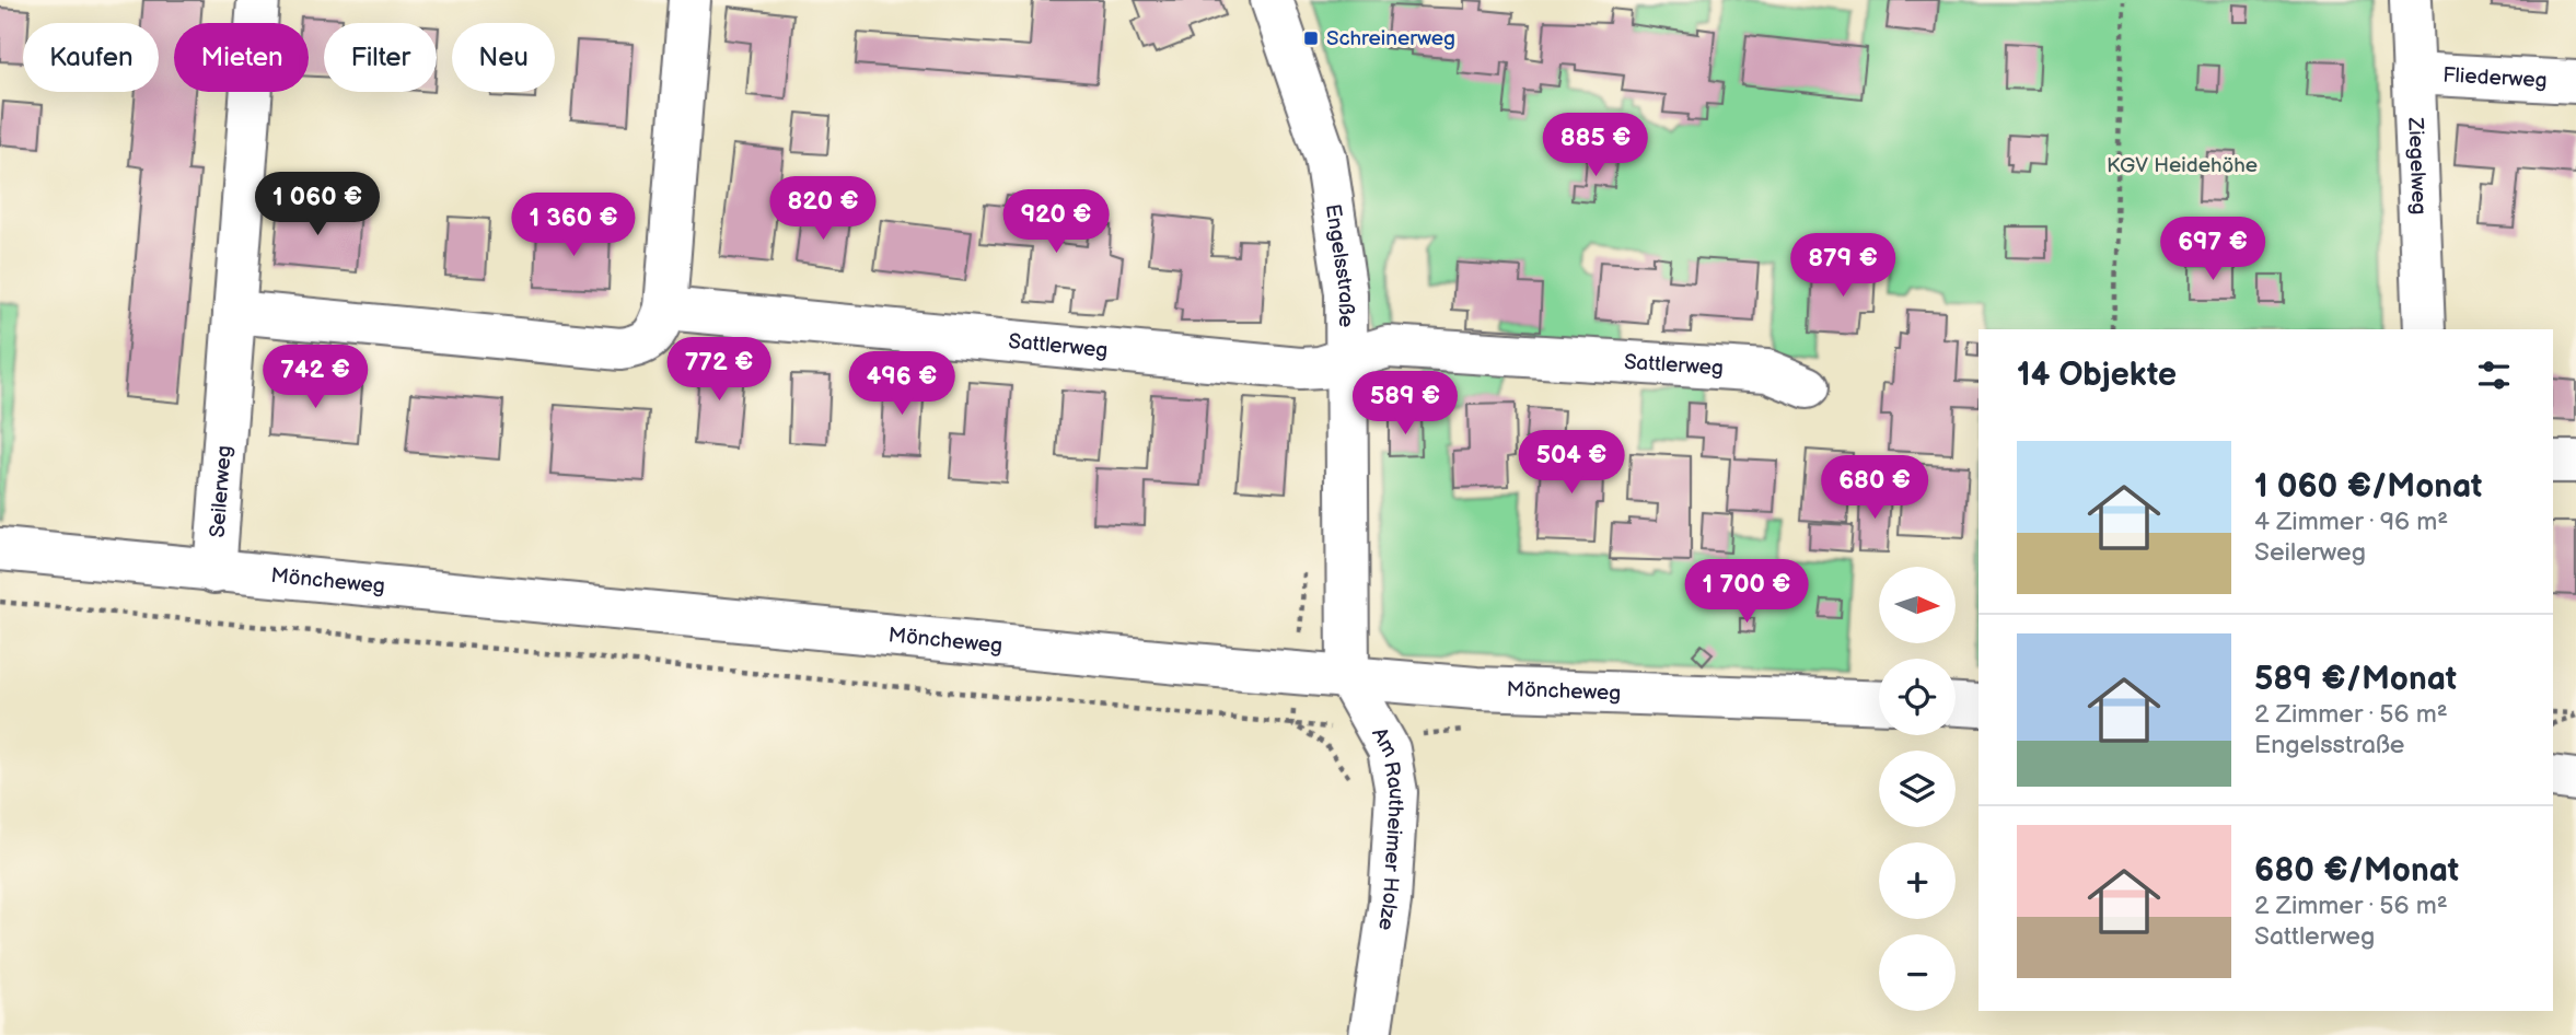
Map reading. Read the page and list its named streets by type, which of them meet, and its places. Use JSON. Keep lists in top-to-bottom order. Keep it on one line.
{"streets":{"street":["Fliederweg","Ziegelweg","Engelsstraße","Sattlerweg","Seilerweg","Möncheweg","Am Rautheimer Holze"]},"crossings":[["Fliederweg","Ziegelweg"],["Engelsstraße","Sattlerweg"],["Engelsstraße","Möncheweg"],["Engelsstraße","Am Rautheimer Holze"],["Seilerweg","Möncheweg"],["Möncheweg","Am Rautheimer Holze"]],"parks":["KGV Heidehöhe"],"places":{"transit":["Schreinerweg"]},"north":"right","page":{"chip":["Kaufen","Mieten","Filter","Neu"],"price":["885 €","1 060 €","820 €","920 €","1 360 €","697 €","879 €","772 €","742 €","496 €","589 €","504 €","680 €","1 700 €"],"heading":"14 Objekte","list":[{"name":"1 060 €/Monat","note":"4 Zimmer · 96 m² · Seilerweg"},{"name":"589 €/Monat","note":"2 Zimmer · 56 m² · Engelsstraße"},{"name":"680 €/Monat","note":"2 Zimmer · 56 m² · Sattlerweg"}],"map_buttons":["+","−"]}}
